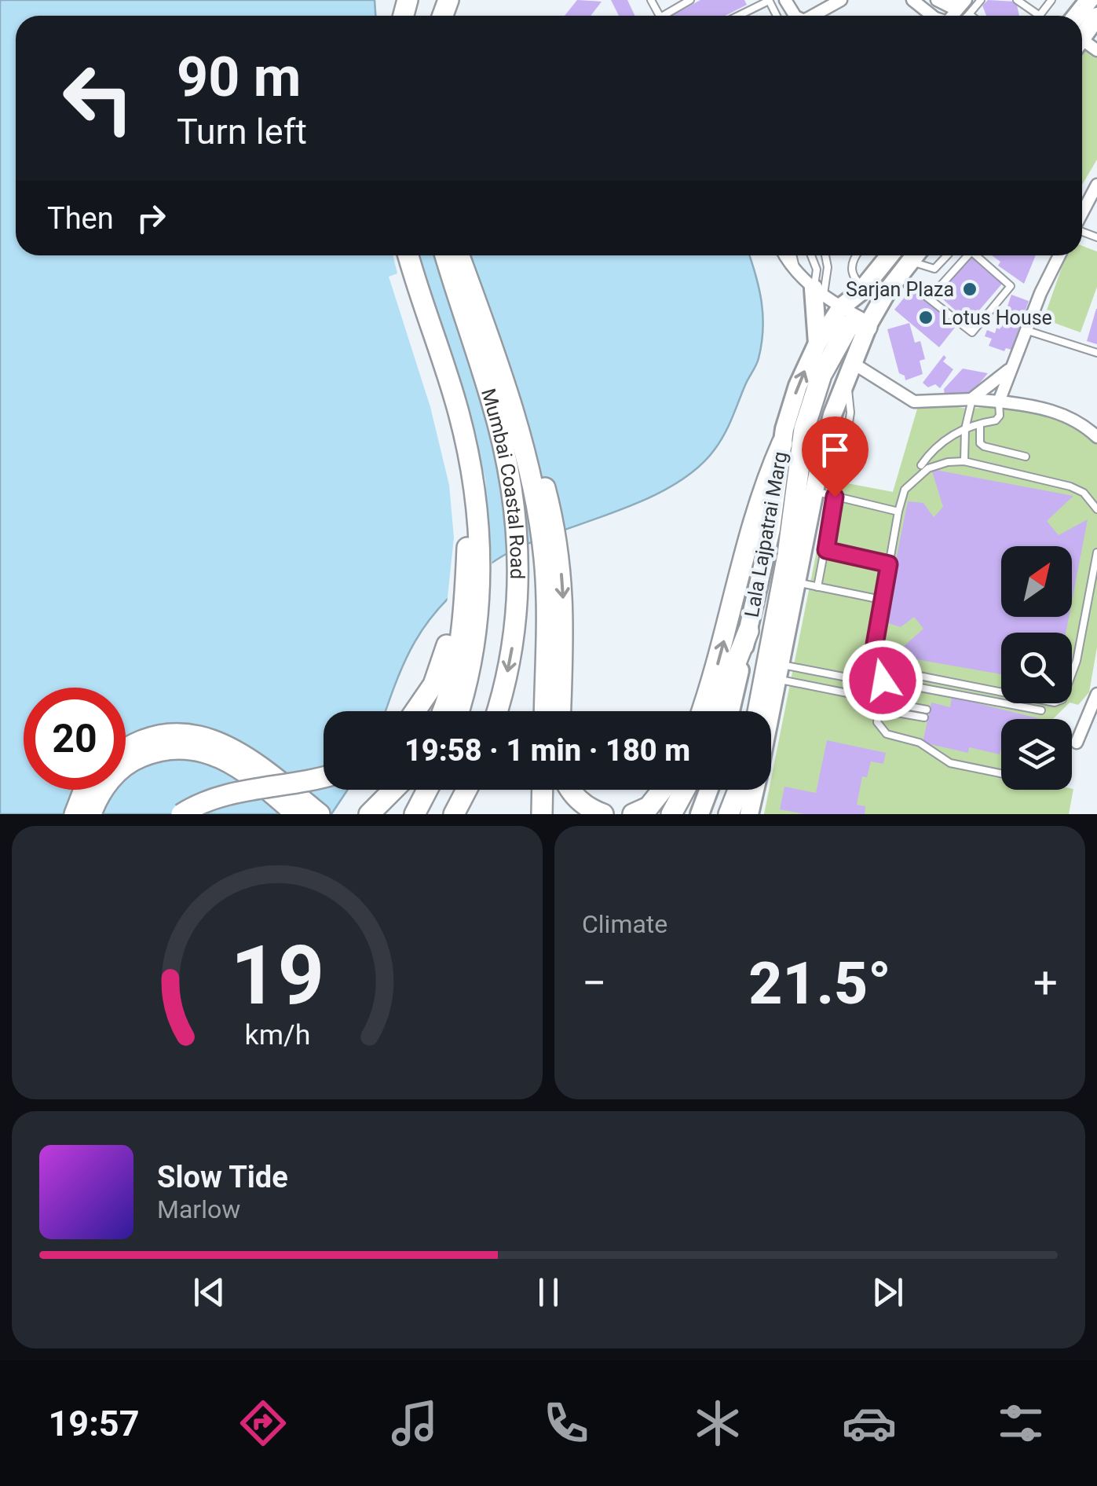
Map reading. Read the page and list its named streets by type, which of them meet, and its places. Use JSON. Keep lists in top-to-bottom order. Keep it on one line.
{"streets":{"highway":["Mumbai Coastal Road"],"main road":["Lala Lajpatrai Marg"]},"places":["Sarjan Plaza","Lotus House"],"north":"top right","page":{"turn":["90 m","Turn left"],"then":"Then","limit":"20","trip":"19:58 · 1 min · 180 m","tile":"Climate","heat":["−","21.5°","+"],"song":["Slow Tide","Marlow"],"tabs":"19:57","gauge":["19","km/h"]}}
